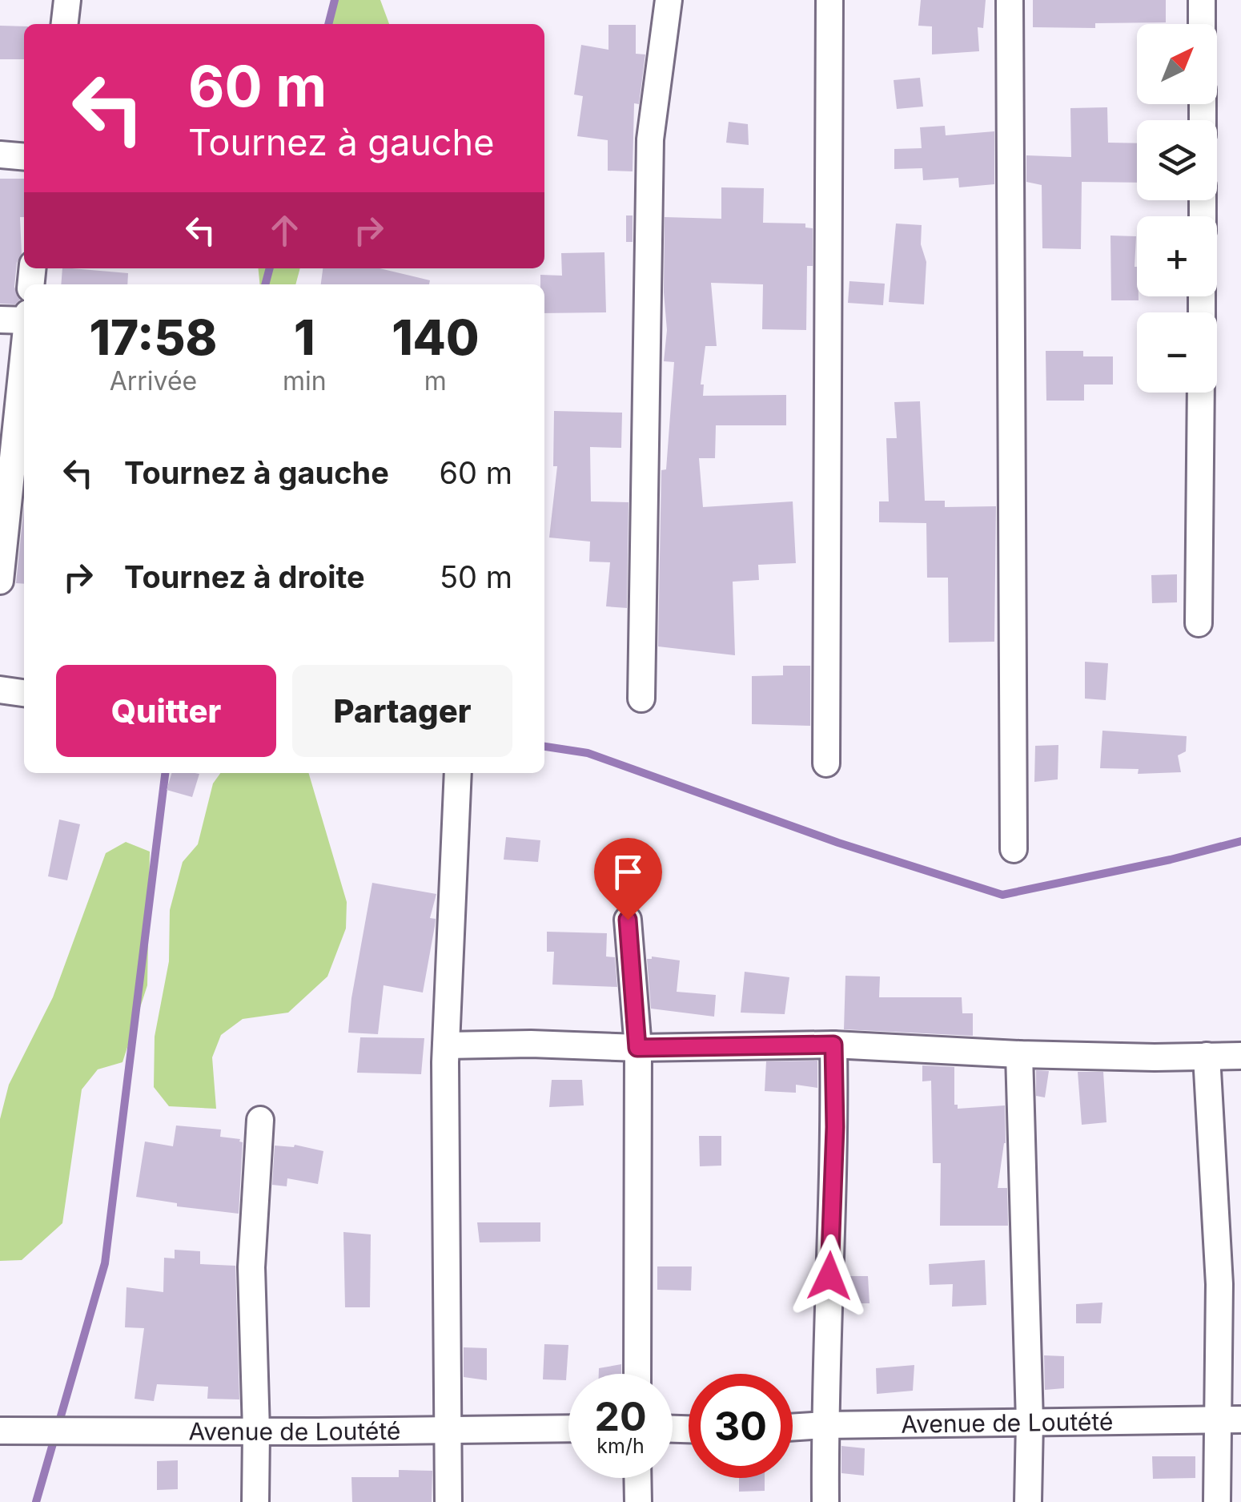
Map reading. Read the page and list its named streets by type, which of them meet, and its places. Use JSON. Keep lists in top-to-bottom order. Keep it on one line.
{"streets":{"street":["Avenue de Loutété"]},"north":"top right","page":{"map_buttons":["+","−"],"turn":["60 m","Tournez à gauche"],"eta":["17:58","Arrivée","1","min","140","m"],"list":[{"name":"Tournez à gauche","value":"60 m"},{"name":"Tournez à droite","value":"50 m"}],"buttons":["Quitter","Partager"],"speed":"20 km/h","limit":"30"}}
